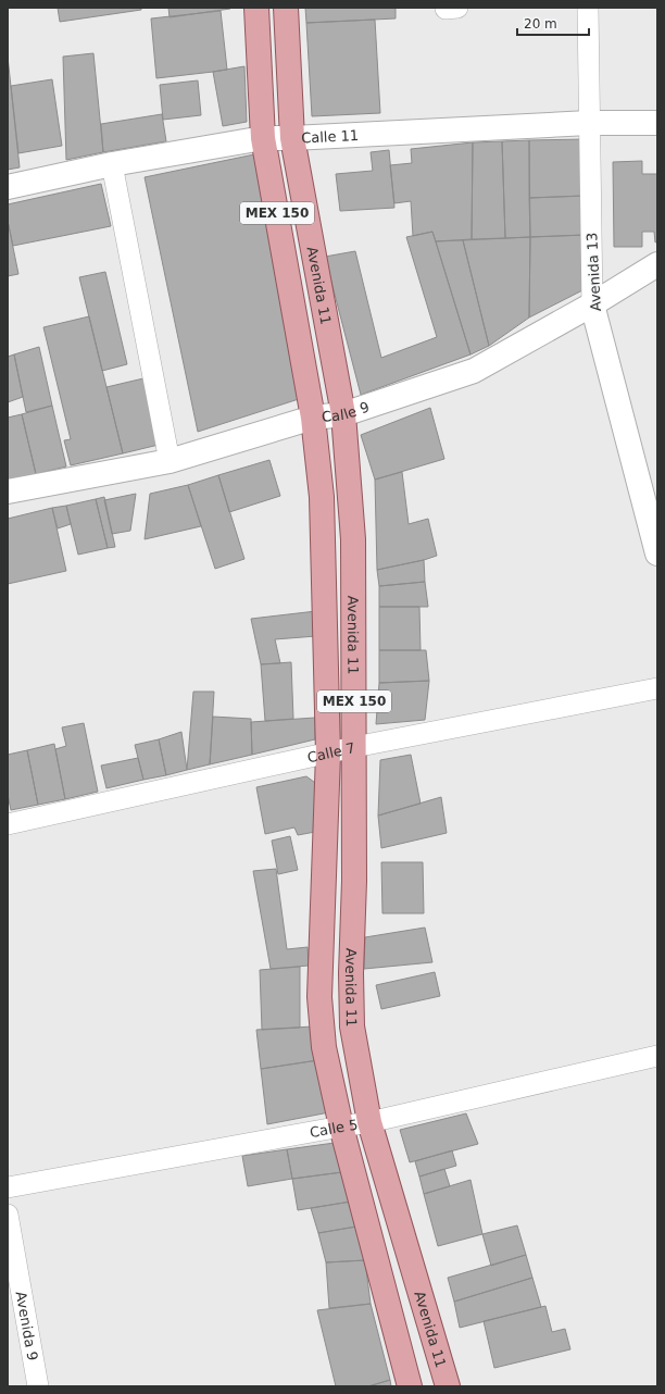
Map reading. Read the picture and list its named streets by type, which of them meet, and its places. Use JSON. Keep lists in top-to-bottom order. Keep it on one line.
{"streets":{"main road":["Calle 11","MEX 150","Avenida 13","Avenida 11","Calle 9"],"street":["Calle 7","Calle 5","Avenida 9"]},"crossings":[["Calle 11","Avenida 13"],["Calle 11","Avenida 11"],["Avenida 13","Calle 9"],["Avenida 11","Calle 9"],["Avenida 11","Calle 7"],["Avenida 11","Calle 5"]],"scale_bar":"20 m"}
